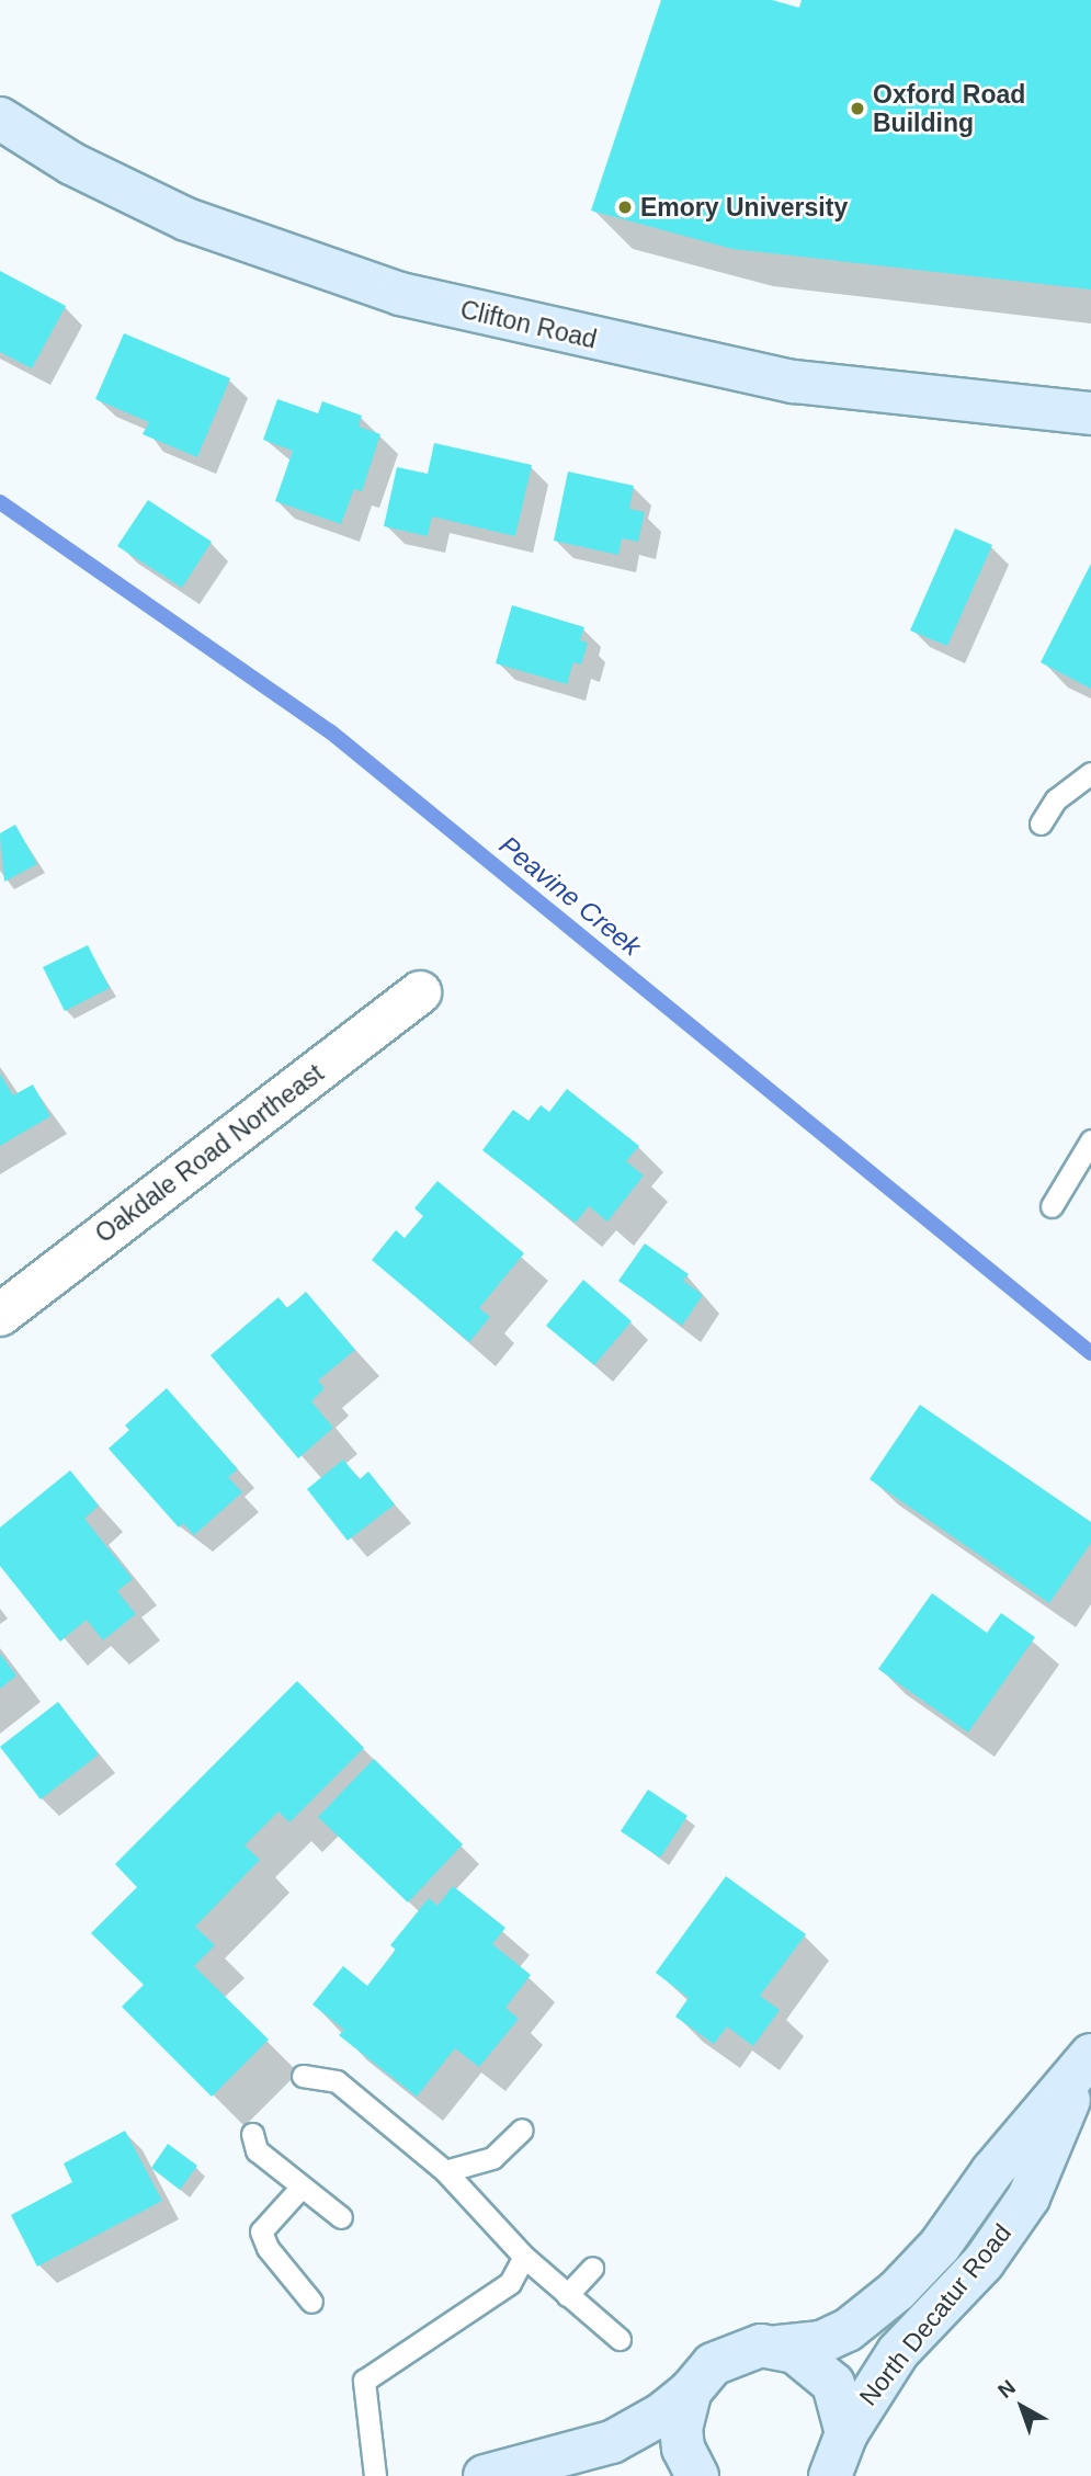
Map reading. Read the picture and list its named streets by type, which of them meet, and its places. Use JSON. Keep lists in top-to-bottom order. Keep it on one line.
{"streets":{"main road":["Clifton Road","North Decatur Road"],"street":["Oakdale Road Northeast"]},"water":["Peavine Creek"],"places":["Oxford Road Building","Emory University"],"north":"top left"}
